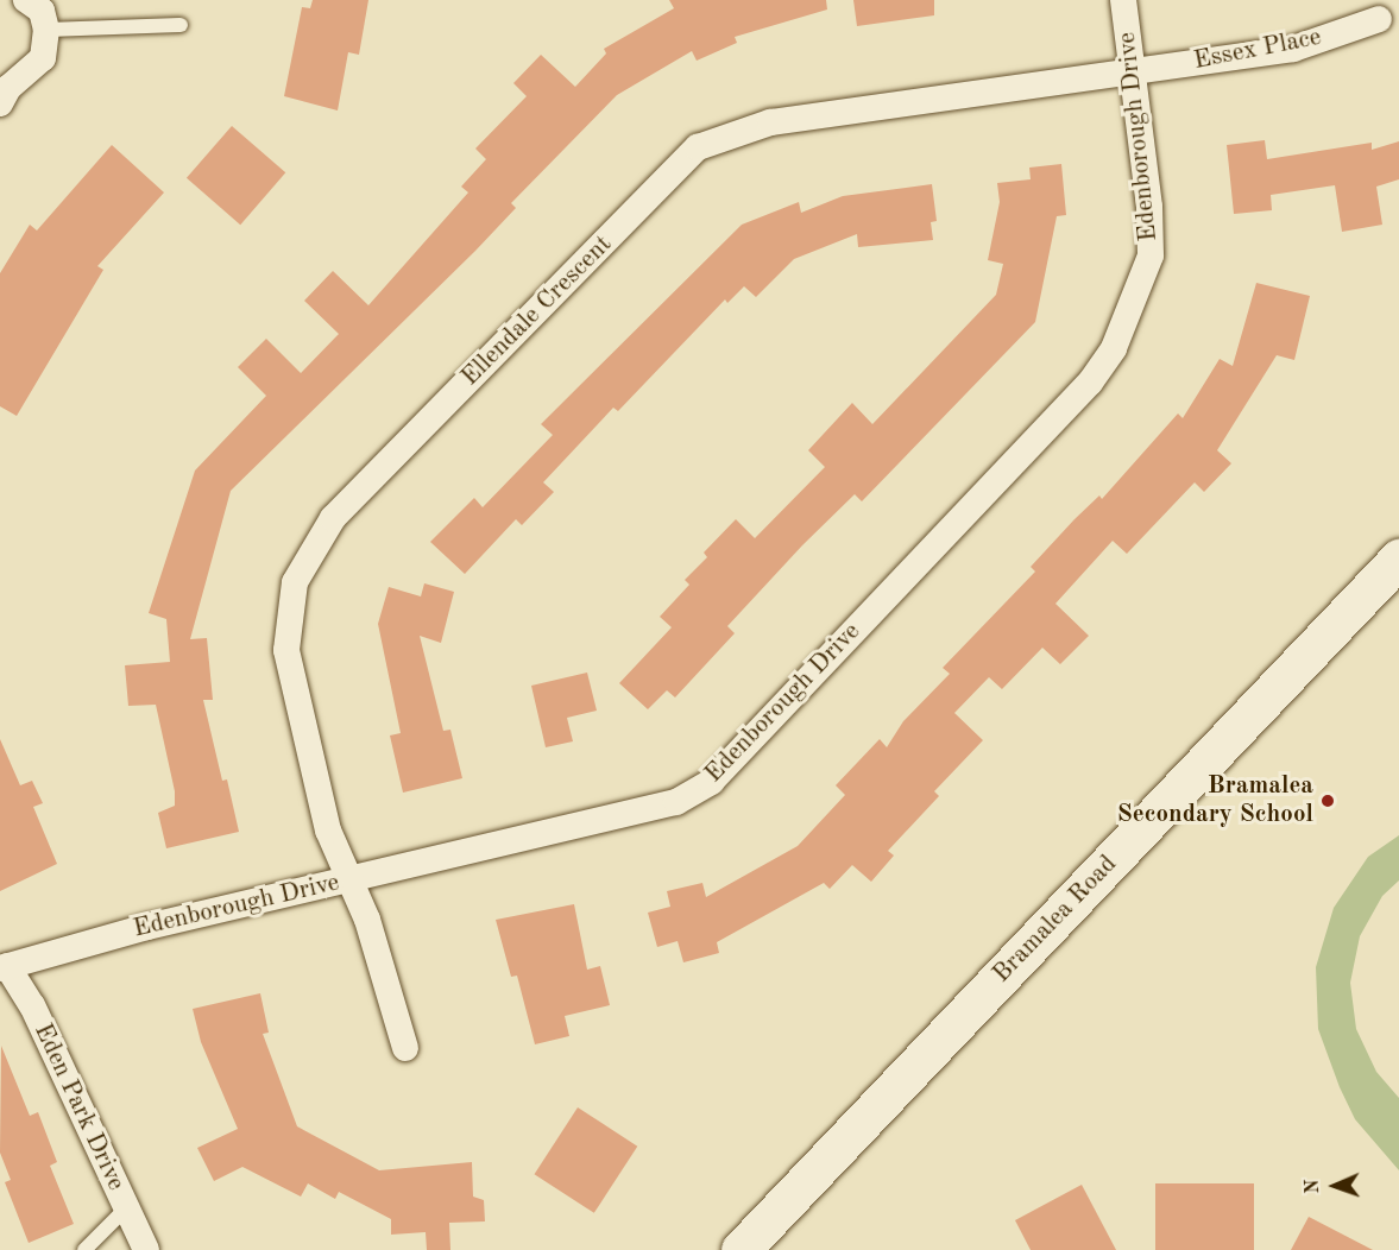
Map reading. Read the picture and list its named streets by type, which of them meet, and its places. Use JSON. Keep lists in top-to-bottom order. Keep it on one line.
{"streets":{"main road":["Bramalea Road"],"street":["Essex Place","Edenborough Drive","Ellendale Crescent","Eden Park Drive"]},"crossings":[["Essex Place","Edenborough Drive"],["Essex Place","Ellendale Crescent"],["Edenborough Drive","Ellendale Crescent"],["Edenborough Drive","Eden Park Drive"]],"places":["Bramalea Secondary School"],"north":"left"}
